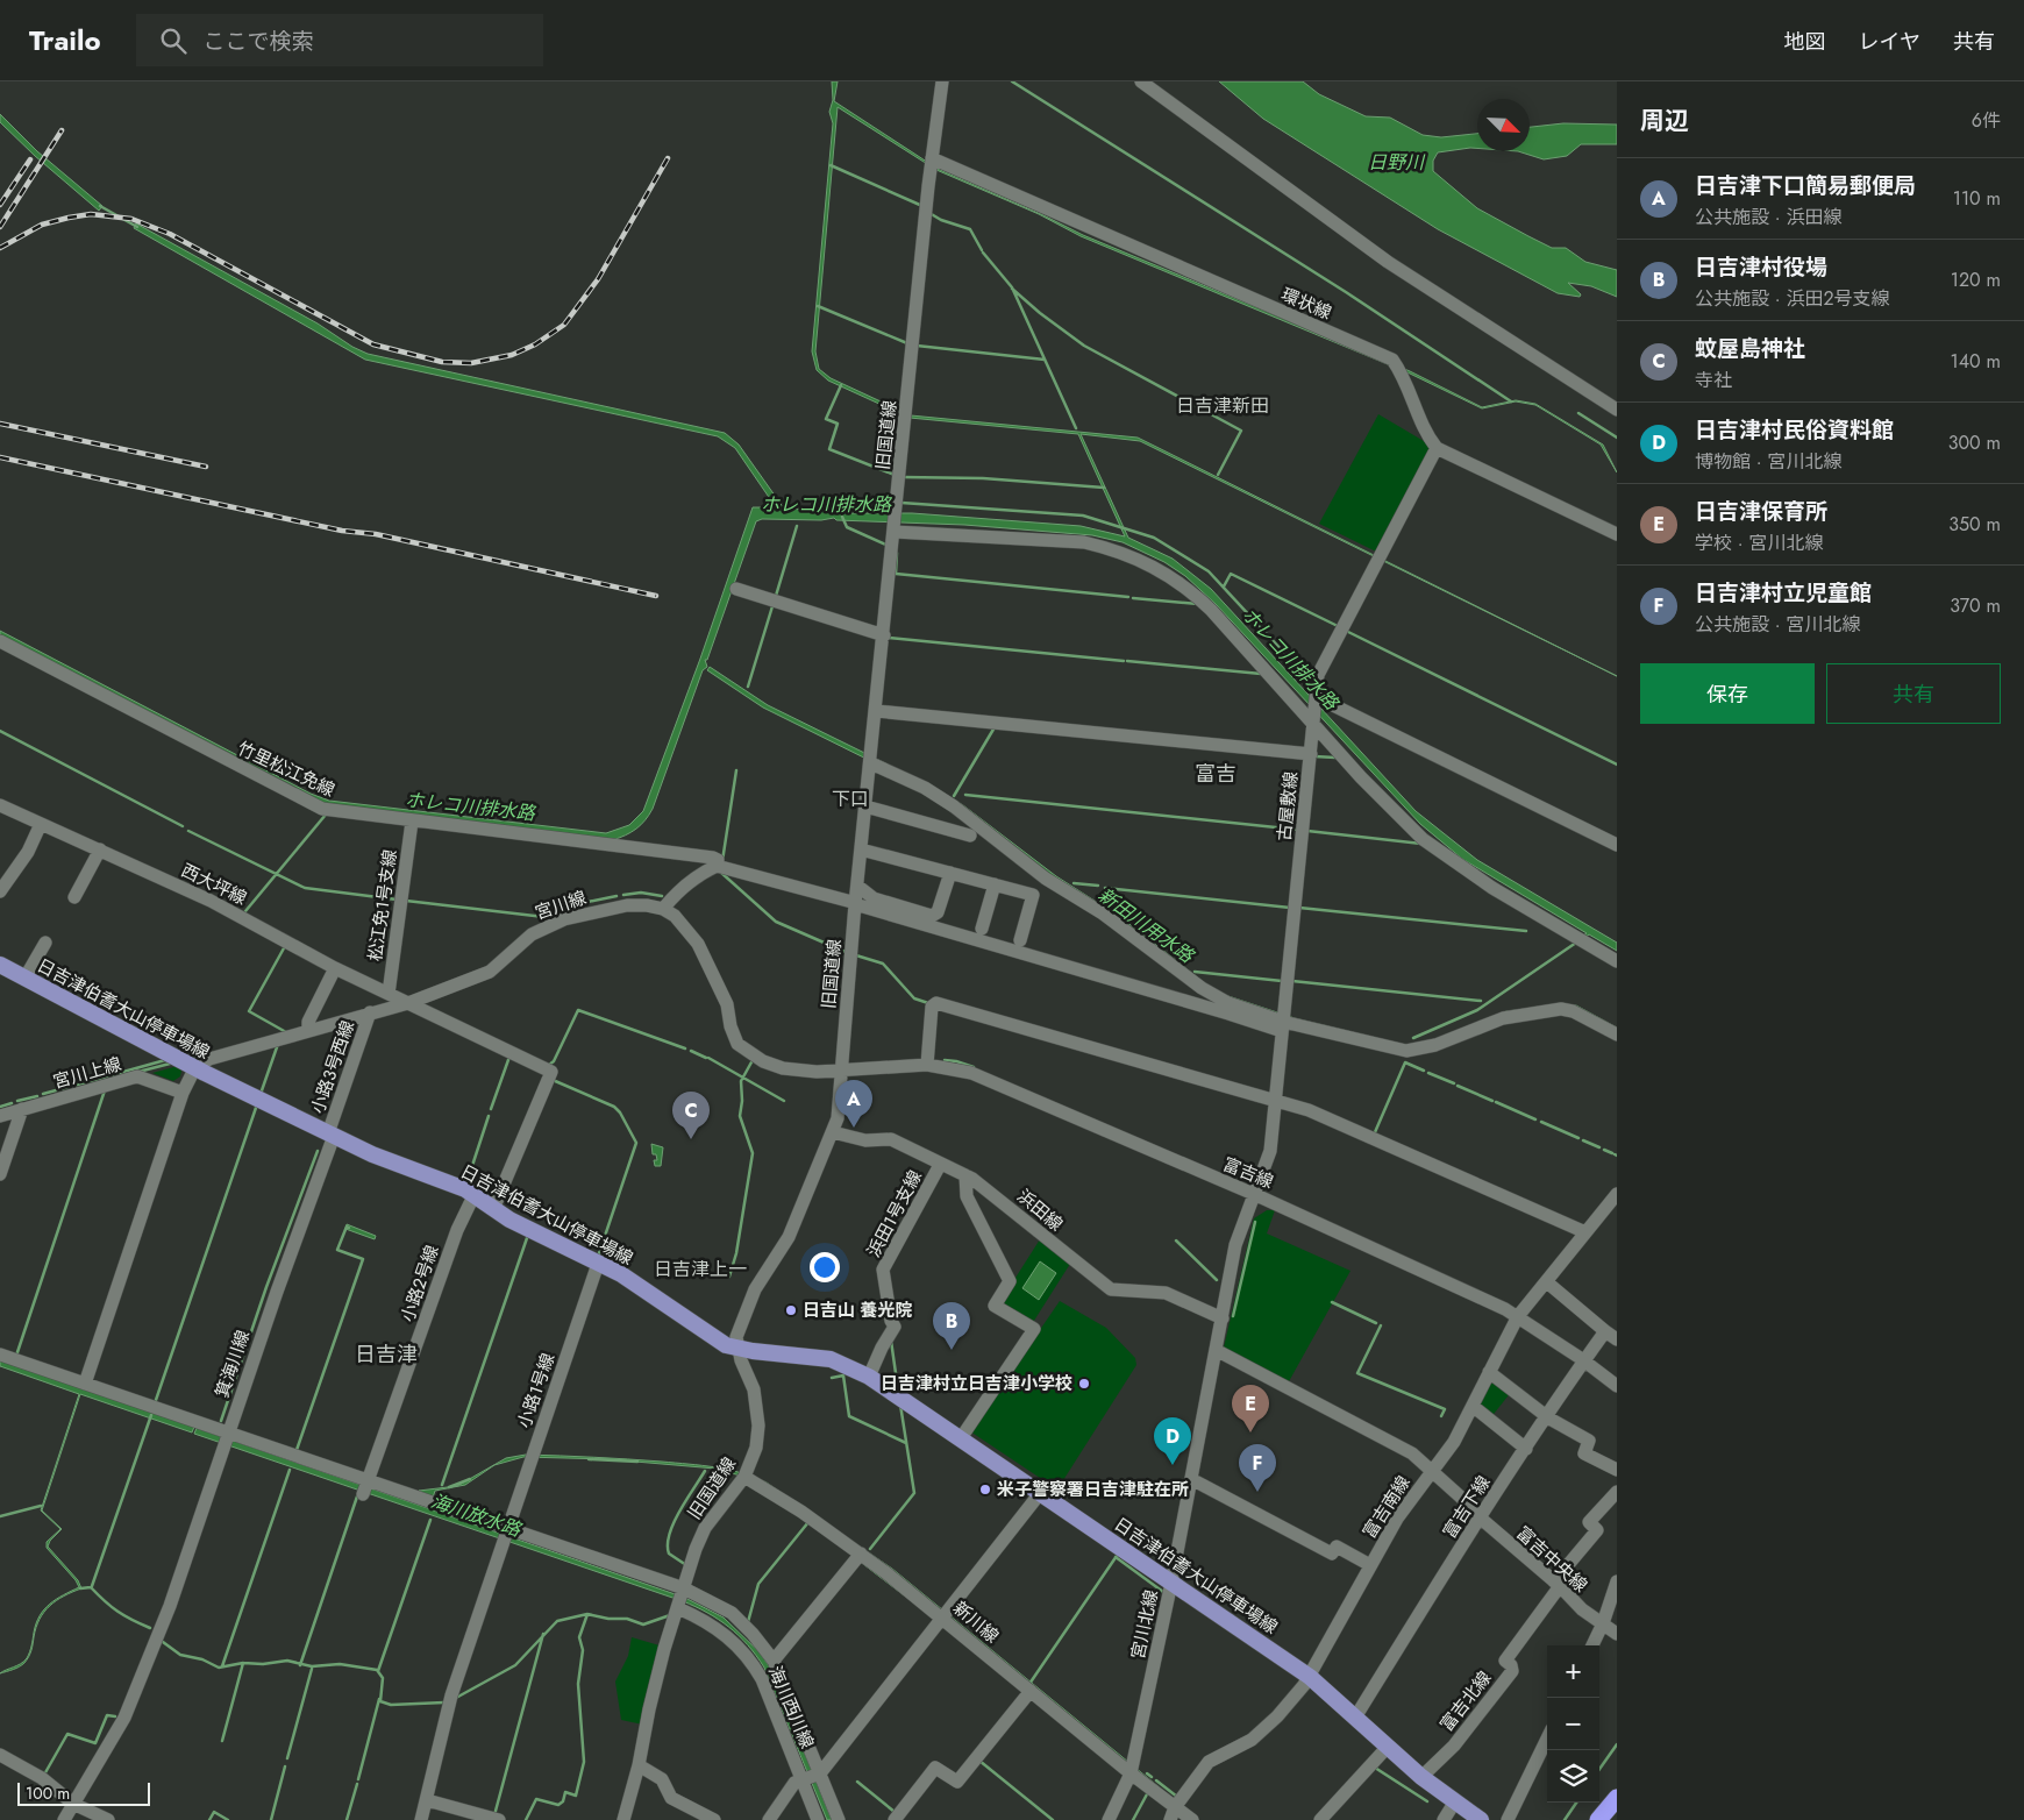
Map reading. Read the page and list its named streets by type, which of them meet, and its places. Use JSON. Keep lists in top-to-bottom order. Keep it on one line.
{"streets":{"main road":["日吉津伯耆大山停車場線"],"street":["環状線","旧国道線","竹里松江免線","古屋敷線","西大坪線","松江免1号支線","宮川線","小路3号西線","宮川上線","富吉線","浜田線","浜田1号支線","小路2号線","箕海川線","小路1号線","富吉南線","富吉下線","富吉中央線","新川線","宮川北線","富吉北線","海川西川線"]},"crossings":[["環状線","旧国道線"],["環状線","古屋敷線"],["旧国道線","日吉津伯耆大山停車場線"],["旧国道線","富吉線"],["旧国道線","浜田線"],["旧国道線","新川線"],["旧国道線","海川西川線"],["竹里松江免線","松江免1号支線"],["古屋敷線","富吉線"],["古屋敷線","宮川北線"],["西大坪線","松江免1号支線"],["西大坪線","宮川線"],["西大坪線","日吉津伯耆大山停車場線"],["宮川線","日吉津伯耆大山停車場線"],["宮川線","小路3号西線"],["日吉津伯耆大山停車場線","小路3号西線"],["日吉津伯耆大山停車場線","浜田1号支線"],["日吉津伯耆大山停車場線","小路2号線"],["日吉津伯耆大山停車場線","箕海川線"],["日吉津伯耆大山停車場線","小路1号線"],["日吉津伯耆大山停車場線","富吉南線"],["日吉津伯耆大山停車場線","富吉下線"],["日吉津伯耆大山停車場線","宮川北線"],["日吉津伯耆大山停車場線","富吉北線"],["小路3号西線","箕海川線"],["富吉線","富吉南線"],["富吉線","富吉下線"],["富吉線","宮川北線"],["浜田線","浜田1号支線"],["浜田線","宮川北線"],["富吉南線","富吉中央線"],["富吉南線","新川線"],["富吉下線","富吉中央線"],["富吉中央線","富吉北線"],["新川線","宮川北線"]],"districts":["日吉津新田","富吉","下口","日吉津上一","日吉津"],"water":["日野川","ホレコ川排水路","新田川用水路","海川放水路"],"places":["日吉山 養光院","日吉津村立日吉津小学校","米子警察署日吉津駐在所"],"scale_bar":"100 m","north":"bottom right","page":{"header":"Trailo","search":"ここで検索","nav":["地図","レイヤ","共有"],"heading":["周辺","6件"],"list":[{"mark":"A","name":"日吉津下口簡易郵便局","note":"公共施設 · 浜田線","value":"110 m"},{"mark":"B","name":"日吉津村役場","note":"公共施設 · 浜田2号支線","value":"120 m"},{"mark":"C","name":"蚊屋島神社","note":"寺社","value":"140 m"},{"mark":"D","name":"日吉津村民俗資料館","note":"博物館 · 宮川北線","value":"300 m"},{"mark":"E","name":"日吉津保育所","note":"学校 · 宮川北線","value":"350 m"},{"mark":"F","name":"日吉津村立児童館","note":"公共施設 · 宮川北線","value":"370 m"}],"buttons":["保存","共有"],"pins":["A","C","B","E","D","F"],"map_buttons":["+","−"],"scale":"100 m"}}
